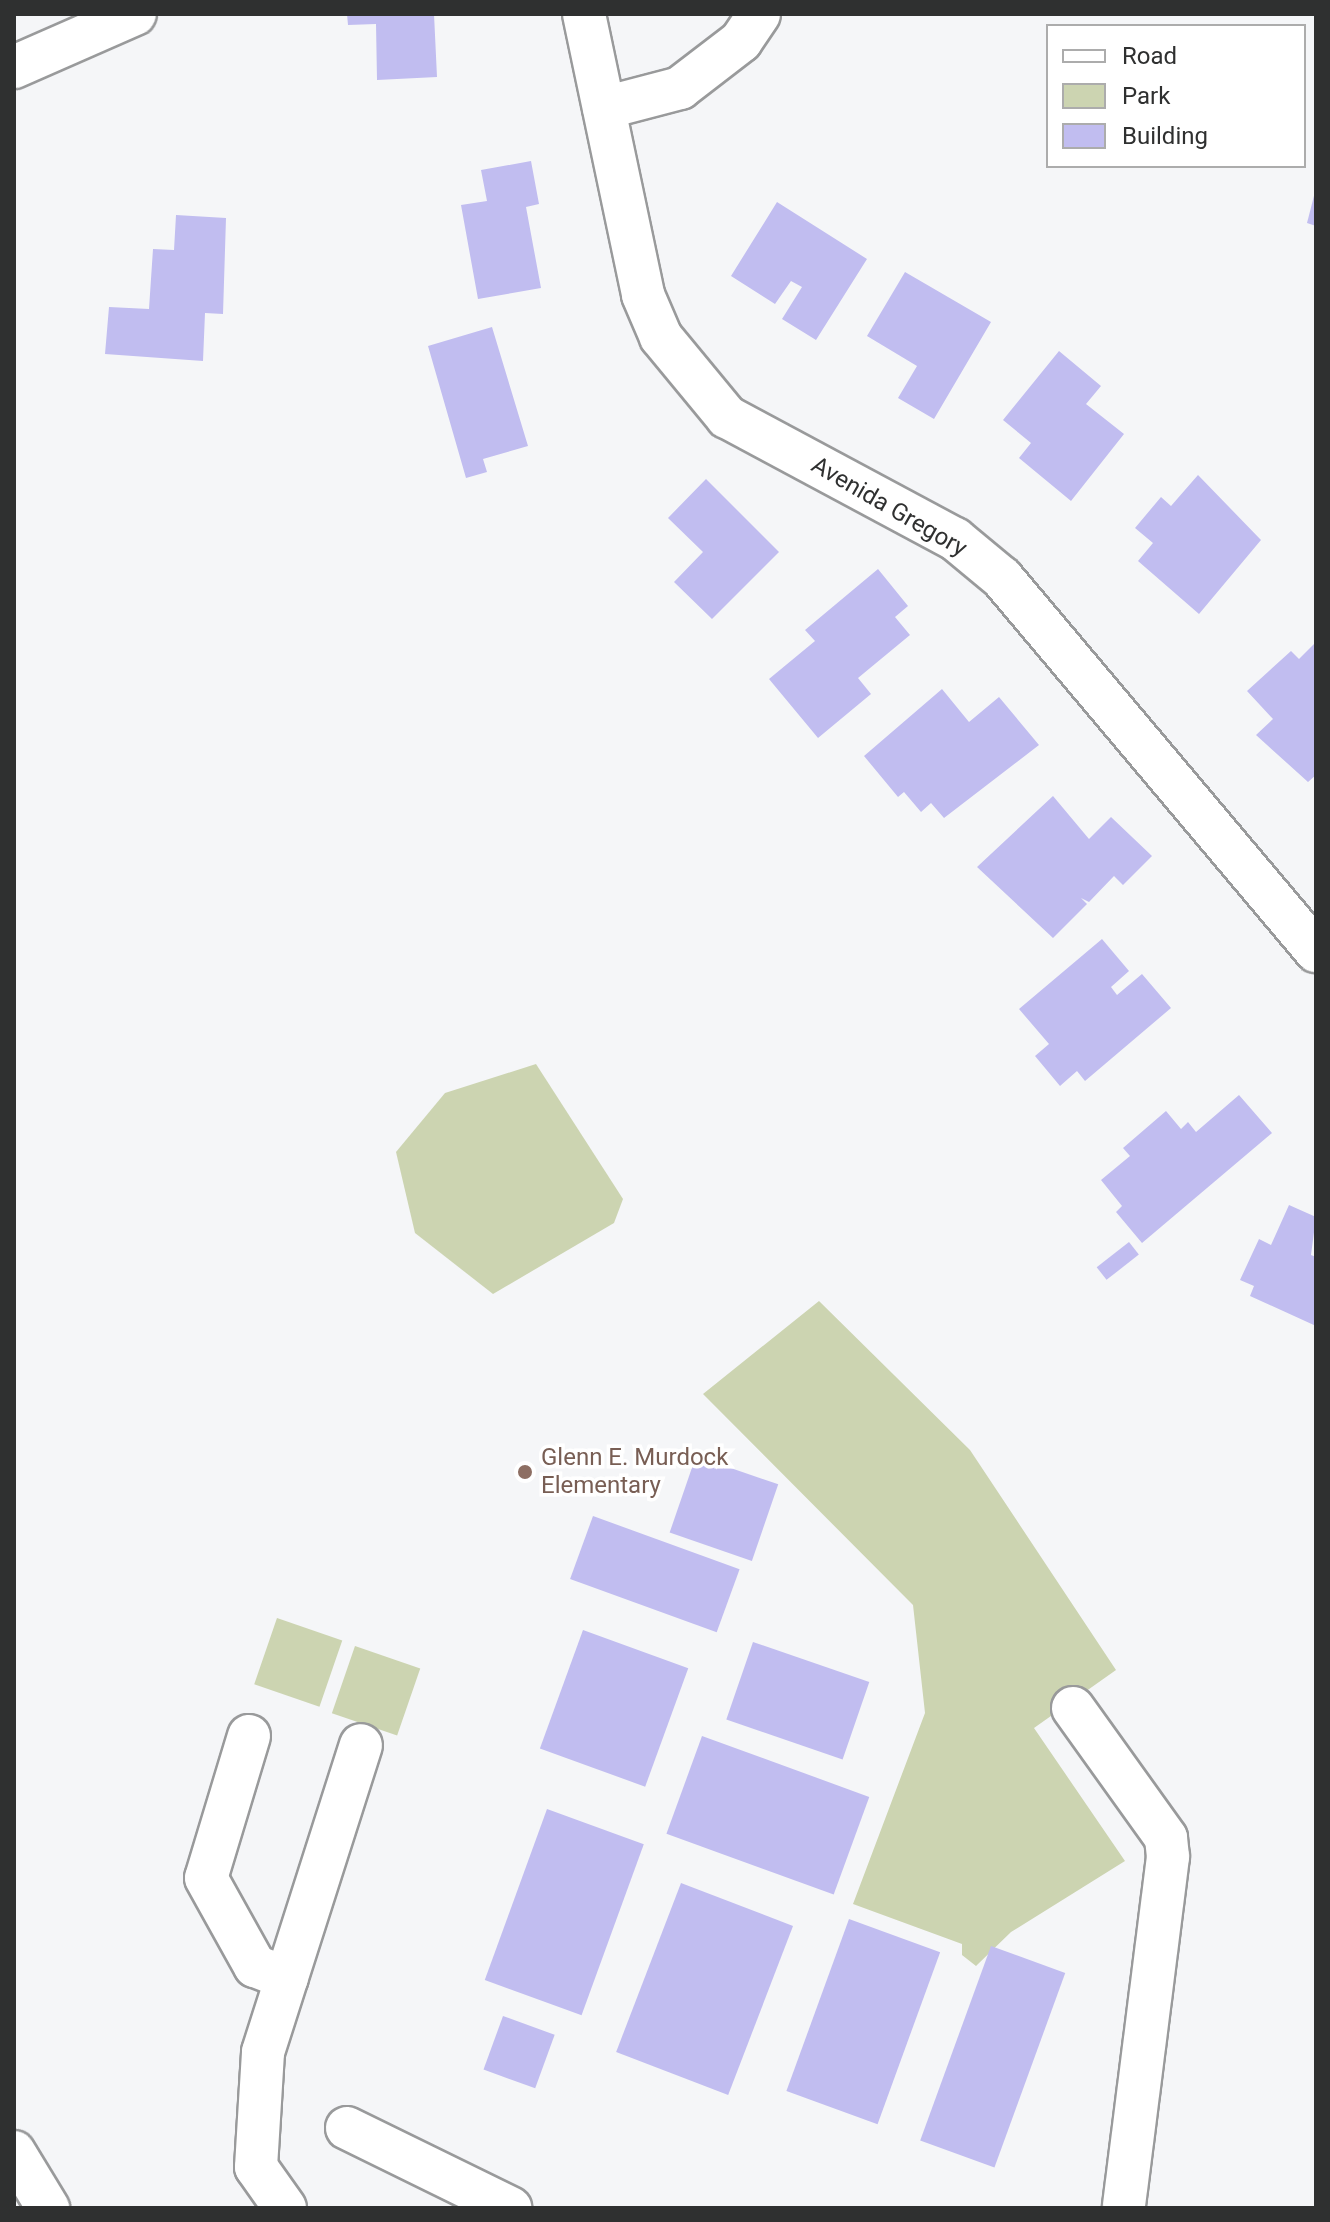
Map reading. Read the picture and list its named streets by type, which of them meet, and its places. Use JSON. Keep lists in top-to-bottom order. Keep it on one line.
{"streets":{"street":["Avenida Gregory"]},"places":["Glenn E. Murdock Elementary"],"legend":["Road","Park","Building"]}
